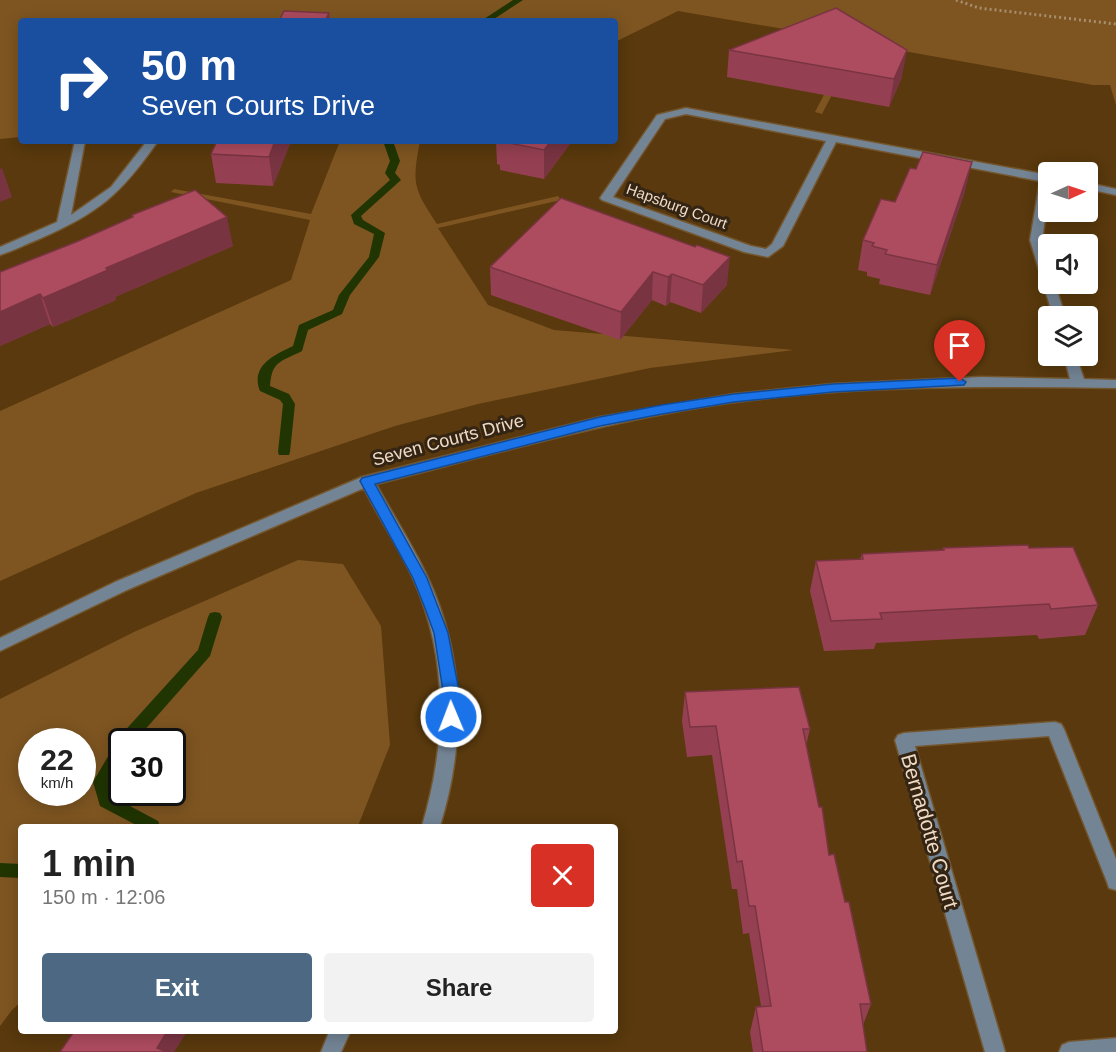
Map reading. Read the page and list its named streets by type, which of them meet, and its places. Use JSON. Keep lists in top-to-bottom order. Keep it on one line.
{"streets":{"street":["Hapsburg Court","Seven Courts Drive","Bernadotte Court"]},"north":"right","page":{"turn":["50 m","Seven Courts Drive"],"speed":"22 km/h","limit":"30","heading":["1 min","150 m · 12:06"],"buttons":["Exit","Share"]}}
